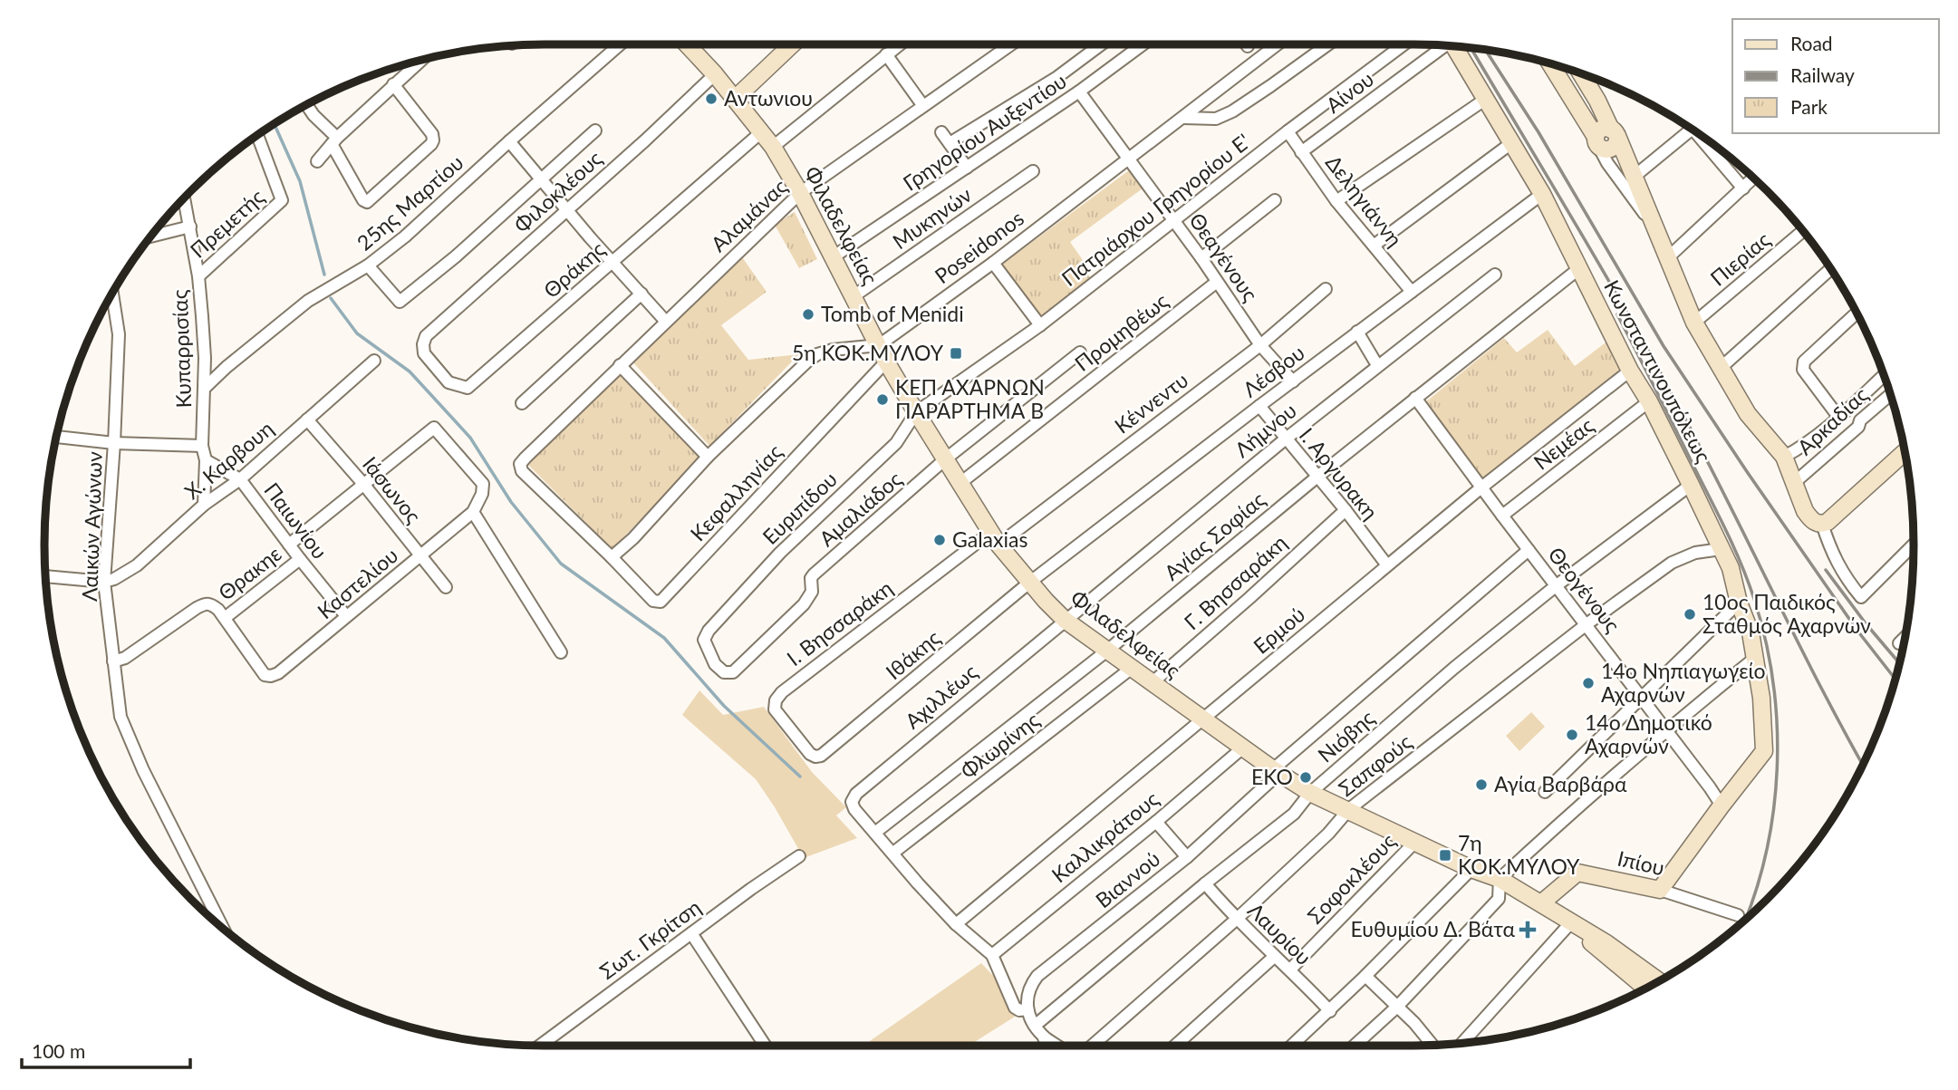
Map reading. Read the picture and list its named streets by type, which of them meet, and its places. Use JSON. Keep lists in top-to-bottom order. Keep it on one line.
{"streets":{"street":["Αίνου","Γρηγορίου Αυξεντίου","Φιλοκλέους","Δεληγιάννη","25ης Μαρτίου","Πατριάρχου Γρηγορίου E'","Αλαμάνας","Μυκηνών","Πρεμετής","Φιλαδελφείας","Poseidonos","Θεαγένους","Πιερίας","Θράκης","Προμηθέως","Κυπαρρισίας","Λέσβου","Κωνσταντινουπόλεως","Κέννεντυ","Αρκαδίας","Λήμνου","Νεμέας","Χ. Καρβουη","Ι. Αργυρακη","Ιάσωνος","Κεφαλληνίας","Ευριπίδου","Αμαλιάδος","Παιωνίου","Λαικών Αγώνων","Αγίας Σοφίας","Θρακηε","Γ. Βησσαράκη","Καστελίου","Θεογένους","Ι. Βησσαράκη","Ερμού","Ιθάκης","Αχιλλέως","Νιόβης","Φλωρίνης","Σαπφούς","Καλλικράτους","Ιπίου","Σοφοκλέους","Βιαννού","Λαυρίου","Σωτ. Γκρίτση"]},"crossings":[["Αίνου","Δεληγιάννη"],["Γρηγορίου Αυξεντίου","Φιλαδελφείας"],["Γρηγορίου Αυξεντίου","Θεαγένους"],["Φιλοκλέους","Φιλαδελφείας"],["Φιλοκλέους","Θράκης"],["Δεληγιάννη","Πατριάρχου Γρηγορίου E'"],["Δεληγιάννη","Λέσβου"],["25ης Μαρτίου","Κυπαρρισίας"],["Πατριάρχου Γρηγορίου E'","Φιλαδελφείας"],["Πατριάρχου Γρηγορίου E'","Θεαγένους"],["Πατριάρχου Γρηγορίου E'","Ευριπίδου"],["Αλαμάνας","Φιλαδελφείας"],["Αλαμάνας","Κεφαλληνίας"],["Μυκηνών","Φιλαδελφείας"],["Πρεμετής","Κυπαρρισίας"],["Φιλαδελφείας","Poseidonos"],["Φιλαδελφείας","Θράκης"],["Φιλαδελφείας","Προμηθέως"],["Φιλαδελφείας","Λέσβου"],["Φιλαδελφείας","Κέννεντυ"],["Φιλαδελφείας","Λήμνου"],["Φιλαδελφείας","Κεφαλληνίας"],["Φιλαδελφείας","Ευριπίδου"],["Φιλαδελφείας","Αμαλιάδος"],["Φιλαδελφείας","Αγίας Σοφίας"],["Φιλαδελφείας","Γ. Βησσαράκη"],["Φιλαδελφείας","Ι. Βησσαράκη"],["Φιλαδελφείας","Ερμού"],["Φιλαδελφείας","Ιθάκης"],["Φιλαδελφείας","Αχιλλέως"],["Φιλαδελφείας","Νιόβης"],["Φιλαδελφείας","Φλωρίνης"],["Φιλαδελφείας","Σαπφούς"],["Φιλαδελφείας","Καλλικράτους"],["Φιλαδελφείας","Ιπίου"],["Φιλαδελφείας","Σοφοκλέους"],["Φιλαδελφείας","Βιαννού"],["Poseidonos","Θεαγένους"],["Θεαγένους","Προμηθέως"],["Θεαγένους","Λέσβου"],["Θεαγένους","Κέννεντυ"],["Κυπαρρισίας","Χ. Καρβουη"],["Κυπαρρισίας","Παιωνίου"],["Λέσβου","Κωνσταντινουπόλεως"],["Λέσβου","Ι. Αργυρακη"],["Λέσβου","Ιθάκης"],["Κωνσταντινουπόλεως","Νεμέας"],["Κωνσταντινουπόλεως","Αγίας Σοφίας"],["Κωνσταντινουπόλεως","Θεογένους"],["Κωνσταντινουπόλεως","Ερμού"],["Κωνσταντινουπόλεως","Νιόβης"],["Κωνσταντινουπόλεως","Σαπφούς"],["Κέννεντυ","Ι. Βησσαράκη"],["Λήμνου","Ι. Αργυρακη"],["Λήμνου","Αχιλλέως"],["Νεμέας","Θεογένους"],["Χ. Καρβουη","Ιάσωνος"],["Χ. Καρβουη","Παιωνίου"],["Χ. Καρβουη","Λαικών Αγώνων"],["Ι. Αργυρακη","Αγίας Σοφίας"],["Ι. Αργυρακη","Γ. Βησσαράκη"],["Ι. Αργυρακη","Ερμού"],["Ιάσωνος","Καστελίου"],["Ευριπίδου","Αμαλιάδος"],["Παιωνίου","Θρακηε"],["Παιωνίου","Καστελίου"],["Αγίας Σοφίας","Θεογένους"],["Αγίας Σοφίας","Αχιλλέως"],["Θρακηε","Καστελίου"],["Θεογένους","Ερμού"],["Θεογένους","Νιόβης"],["Θεογένους","Σαπφούς"],["Θεογένους","Βιαννού"],["Ι. Βησσαράκη","Ιθάκης"],["Νιόβης","Λαυρίου"],["Σαπφούς","Λαυρίου"],["Σοφοκλέους","Λαυρίου"]],"places":{"other":["Αντωνιου","Tomb of Menidi","ΚΕΠ ΑΧΑΡΝΩΝ ΠΑΡΑΡΤΗΜΑ Β","Galaxias","10ος Παιδικός Σταθμός Αχαρνών","14ο Νηπιαγωγείο Αχαρνών","14ο Δημοτικό Αχαρνών","EKO","Αγία Βαρβάρα"],"transit":["5η ΚΟΚ.ΜΥΛΟΥ","7η ΚΟΚ.ΜΥΛΟΥ"],"health":["Ευθυμίου Δ. Βάτα"]},"legend":["Road","Railway","Park"],"scale_bar":"100 m"}
